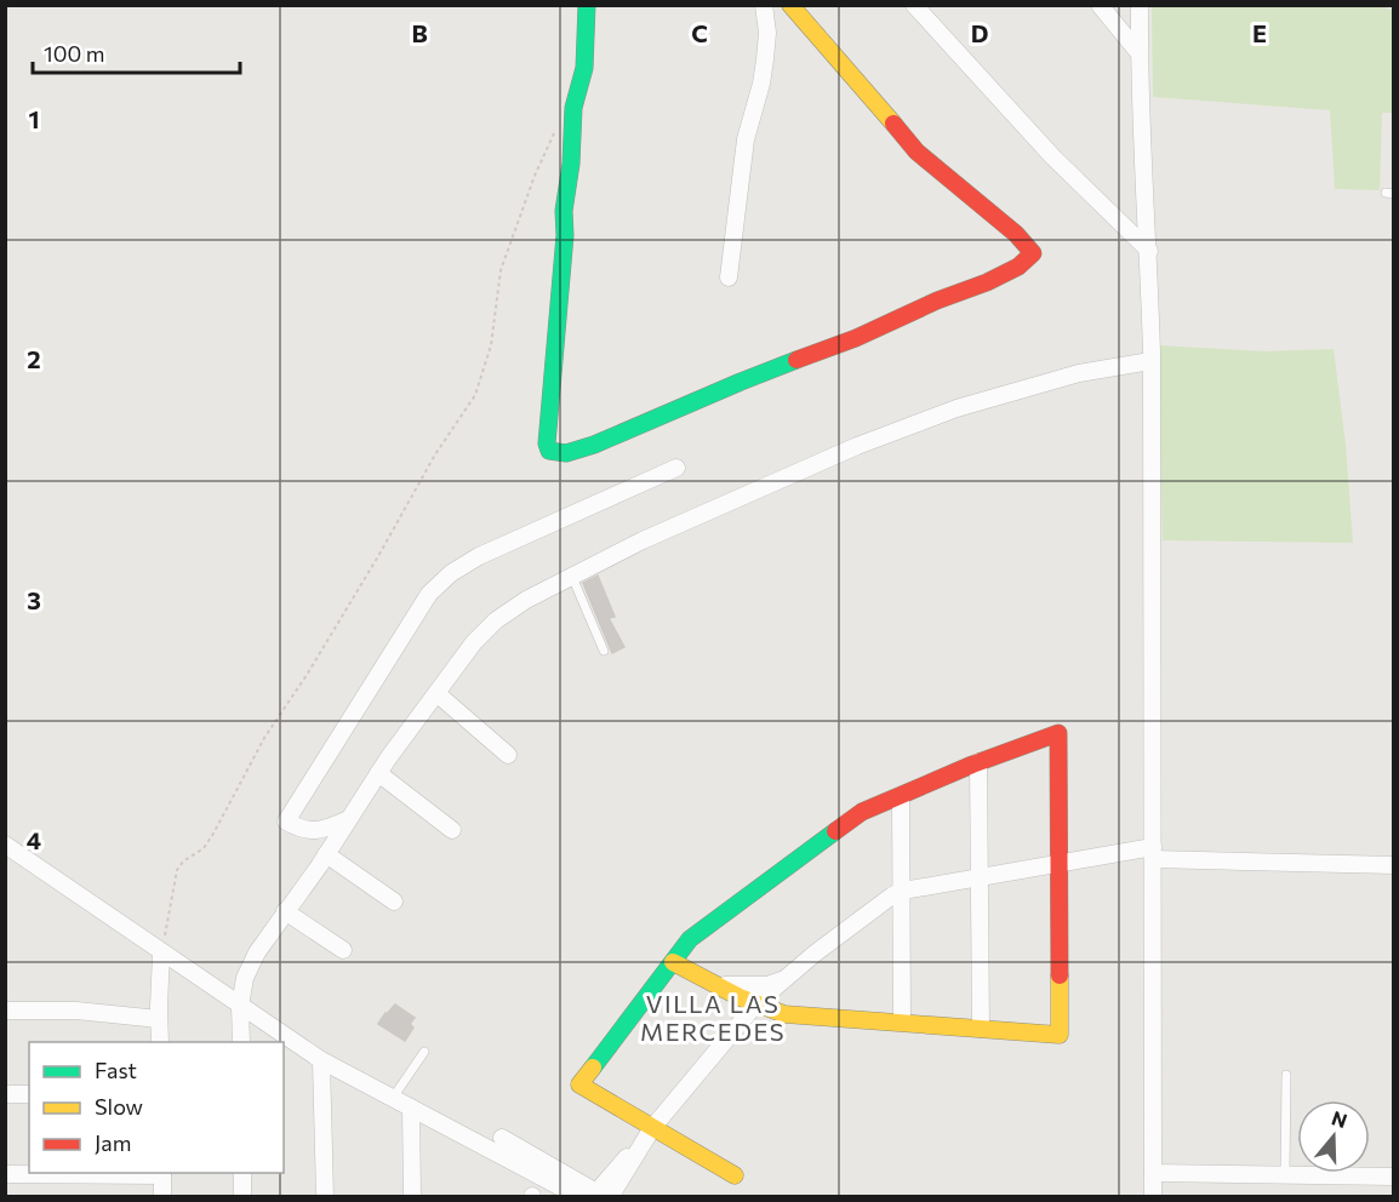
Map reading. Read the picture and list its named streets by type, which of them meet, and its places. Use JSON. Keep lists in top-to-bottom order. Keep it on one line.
{"districts":["VILLA LAS MERCEDES"],"legend":["Fast","Slow","Jam"],"scale_bar":"100 m","north":"top","grid":{"columns":["B","C","D","E"],"rows":["1","2","3","4"]}}
